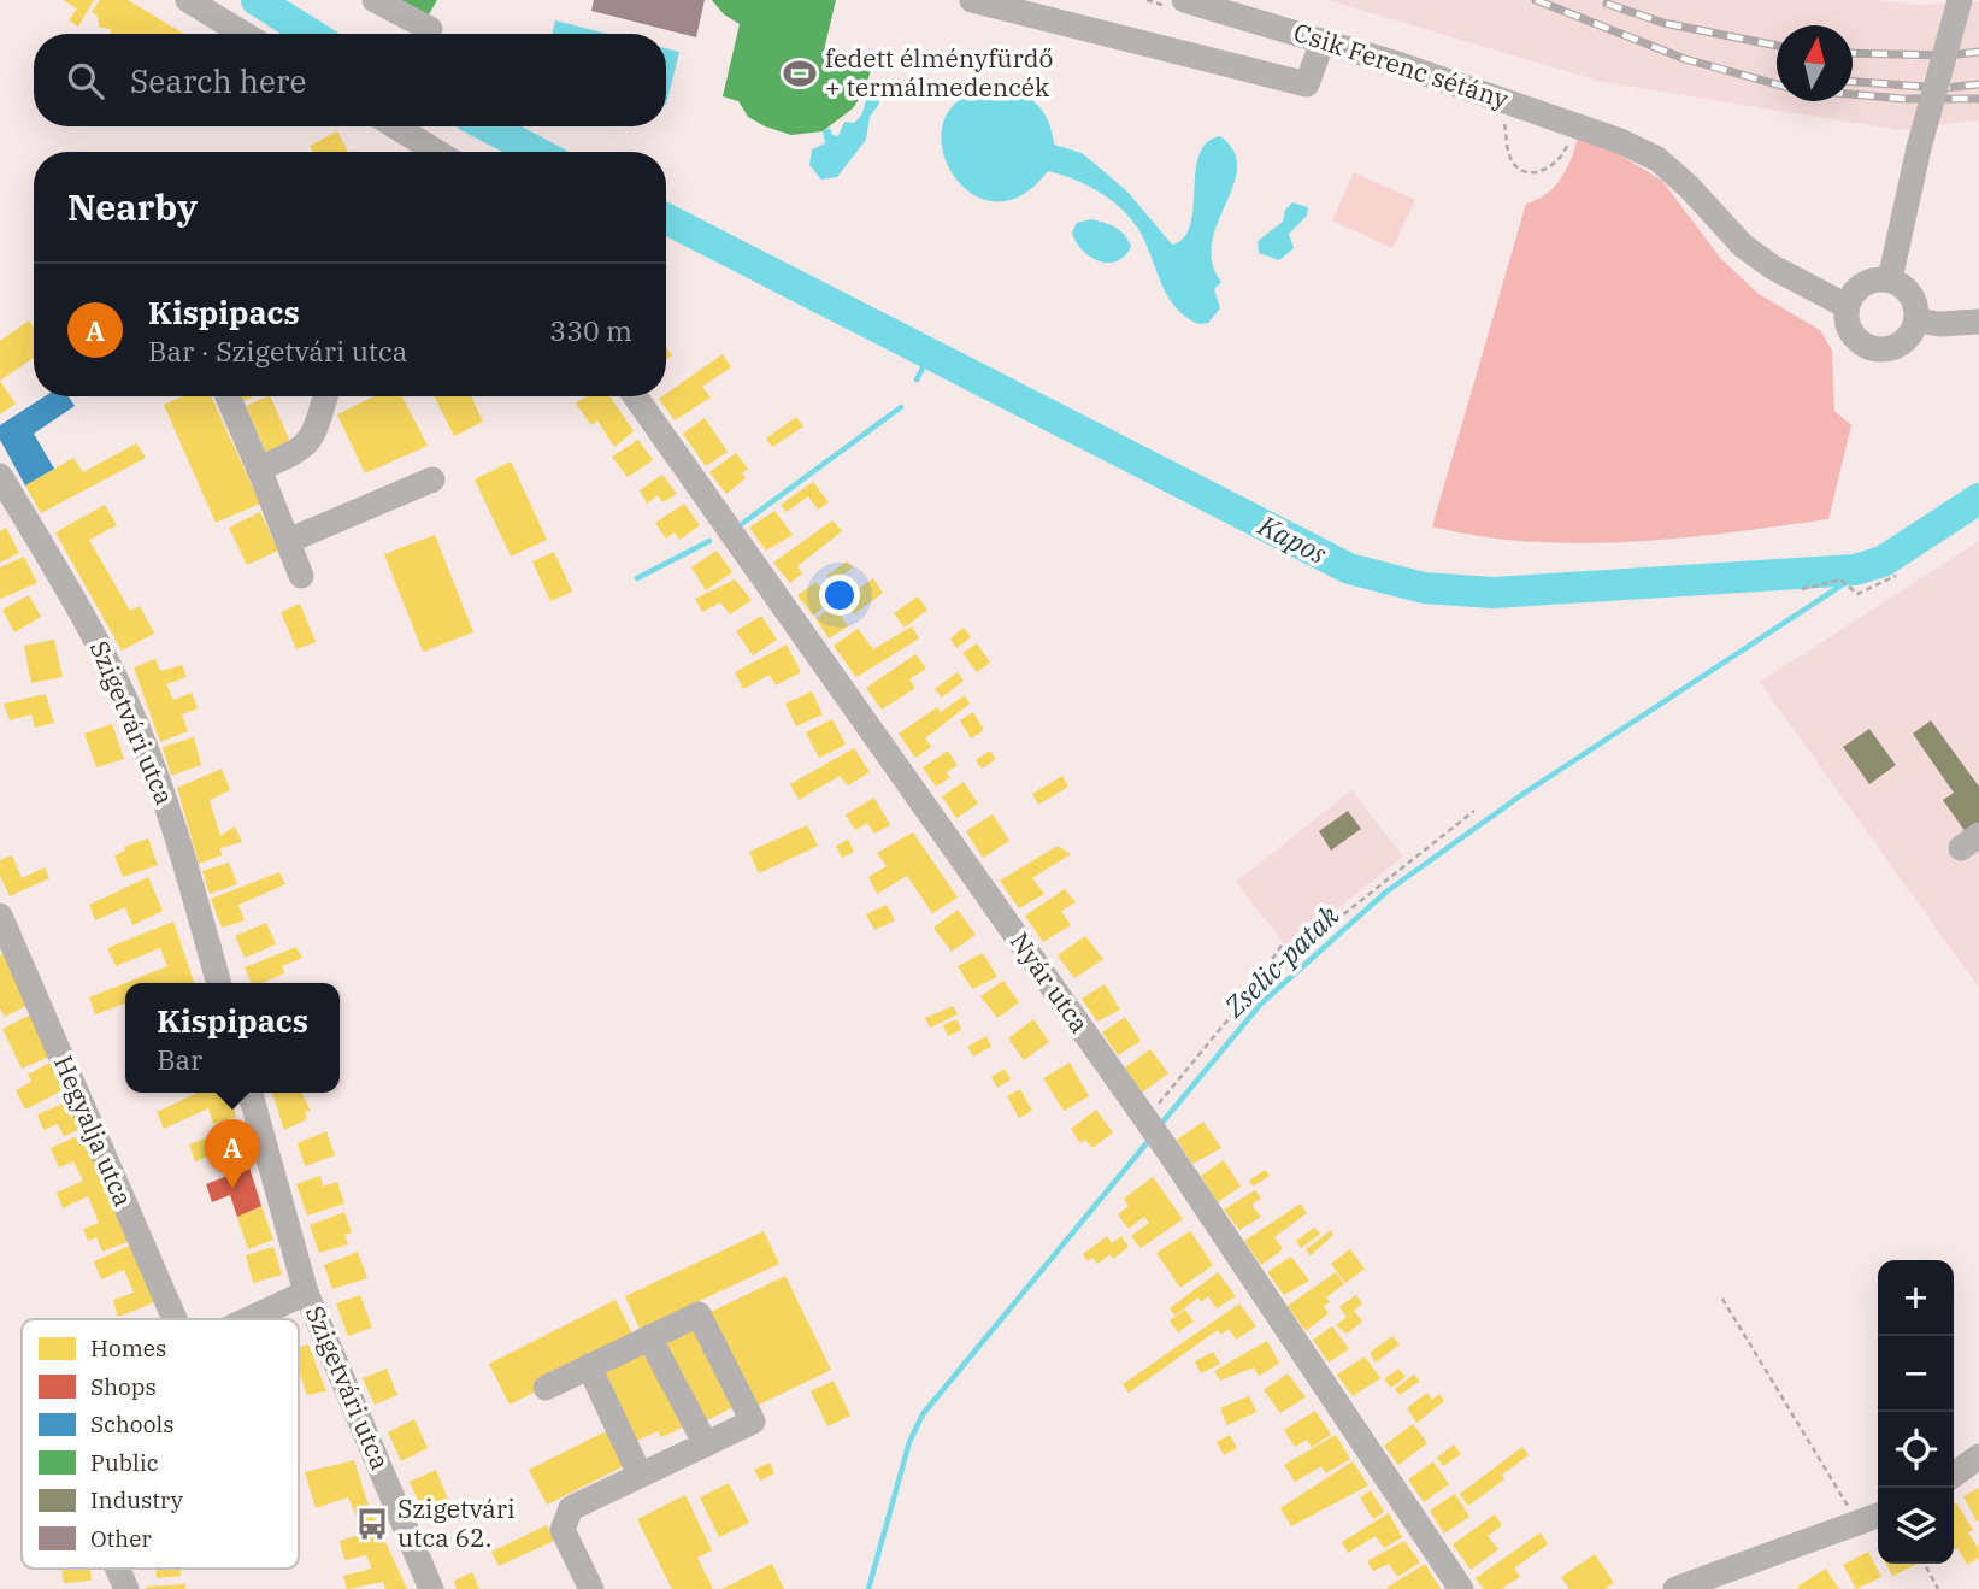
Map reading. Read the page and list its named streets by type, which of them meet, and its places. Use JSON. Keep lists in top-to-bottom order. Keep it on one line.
{"streets":{"street":["Csik Ferenc sétány","Szigetvári utca","Nyár utca","Hegyalja utca"]},"water":["Kapos","Zselic-patak"],"places":{"sports":["fedett élményfürdő + termálmedencék"],"bus stop":["Szigetvári utca 62."]},"legend":["Homes","Shops","Schools","Public","Industry","Other"],"north":"top","page":{"search":"Search here","heading":"Nearby","list":[{"mark":"A","name":"Kispipacs","note":"Bar · Szigetvári utca","value":"330 m"}],"popup":["Kispipacs","Bar"],"pins":"A","map_buttons":["+","−"]}}
